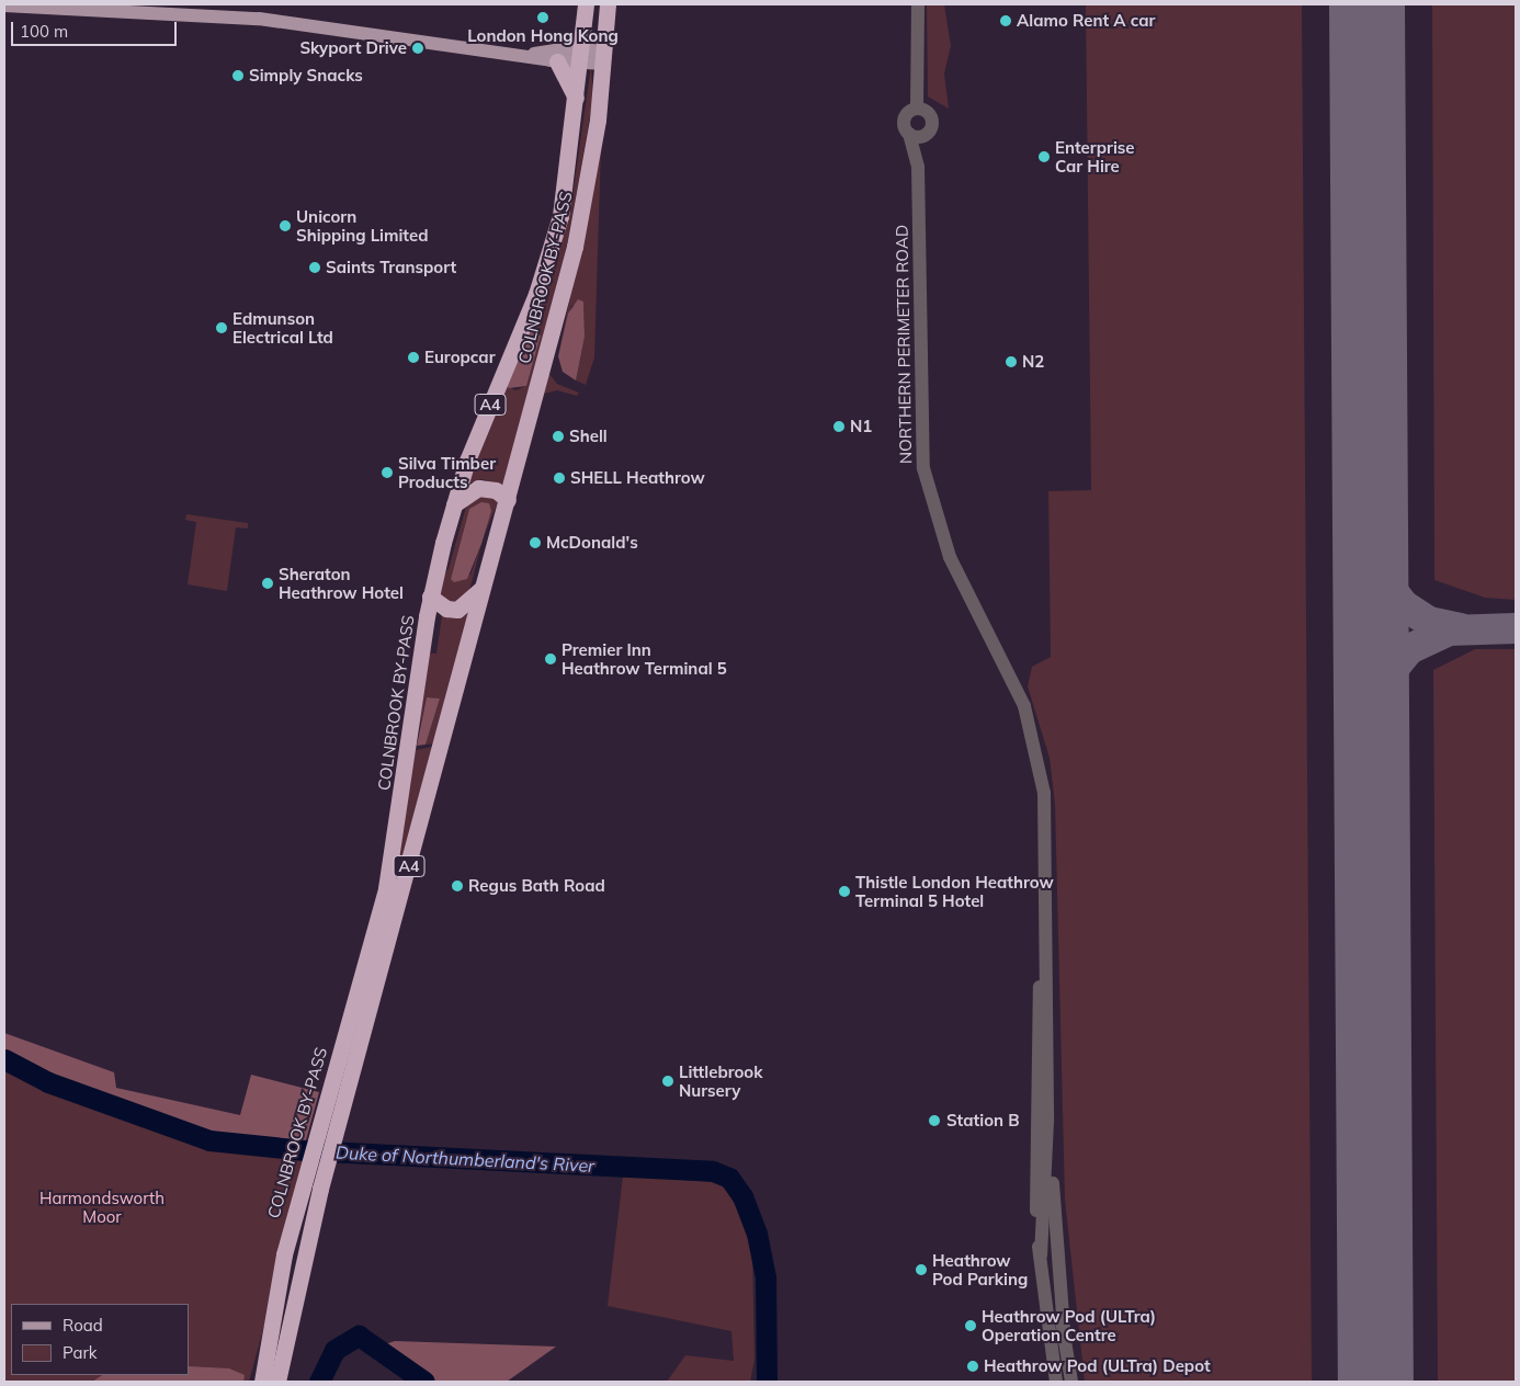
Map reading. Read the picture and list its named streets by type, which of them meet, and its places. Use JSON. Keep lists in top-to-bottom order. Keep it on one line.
{"streets":{"highway":["COLNBROOK BY-PASS","A4"],"street":["NORTHERN PERIMETER ROAD"]},"water":["Duke of Northumberland's River"],"parks":["Harmondsworth Moor"],"places":["London Hong Kong","Alamo Rent A car","Skyport Drive","Simply Snacks","Enterprise Car Hire","Unicorn Shipping Limited","Saints Transport","Edmunson Electrical Ltd","Europcar","N2","N1","Shell","Silva Timber Products","SHELL Heathrow","McDonald's","Sheraton Heathrow Hotel","Premier Inn Heathrow Terminal 5","Regus Bath Road","Thistle London Heathrow Terminal 5 Hotel","Littlebrook Nursery","Station B","Heathrow Pod Parking","Heathrow Pod (ULTra) Operation Centre","Heathrow Pod (ULTra) Depot"],"legend":["Road","Park"],"scale_bar":"100 m"}
